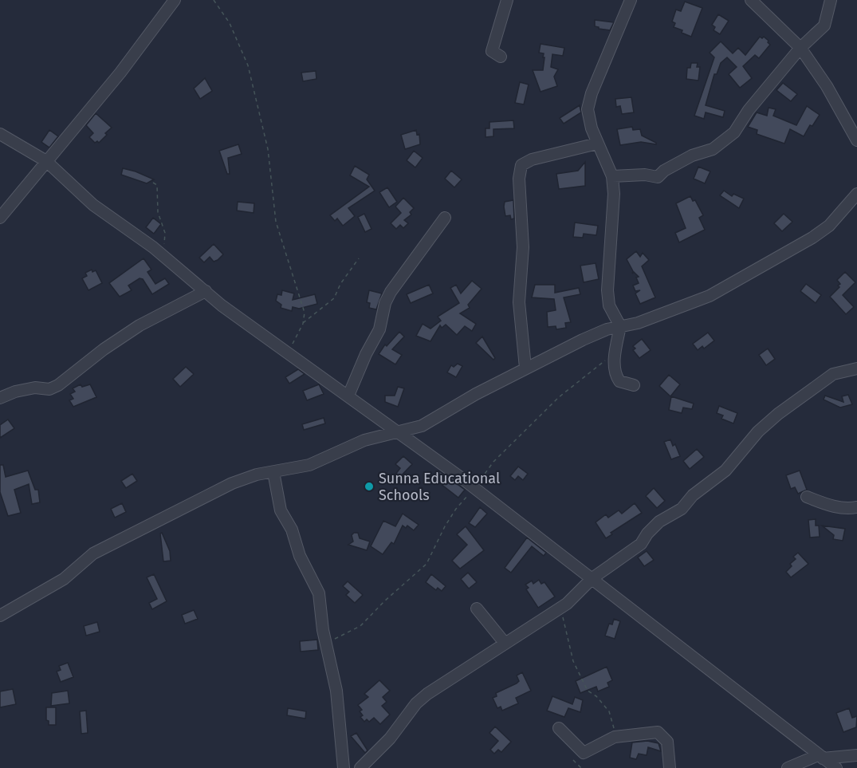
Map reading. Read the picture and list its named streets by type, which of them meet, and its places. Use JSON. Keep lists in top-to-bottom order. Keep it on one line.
{"places":["Sunna Educational Schools"]}
